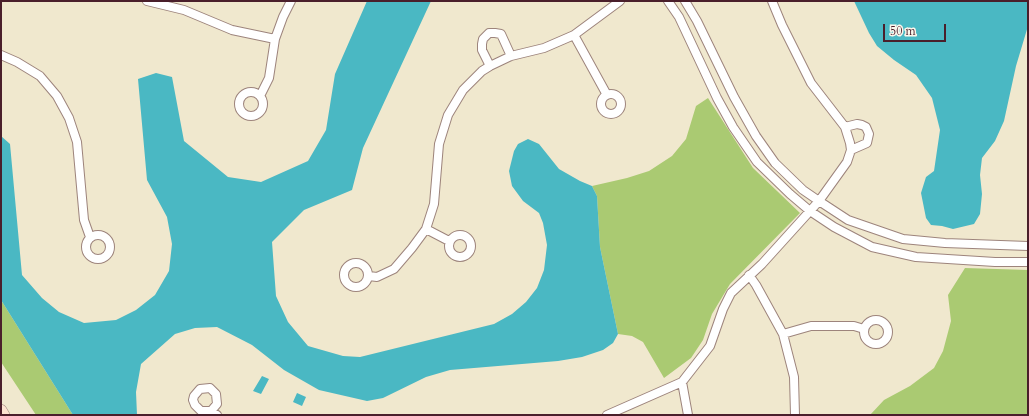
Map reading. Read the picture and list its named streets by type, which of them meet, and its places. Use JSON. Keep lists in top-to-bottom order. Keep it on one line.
{"scale_bar":"50 m"}
